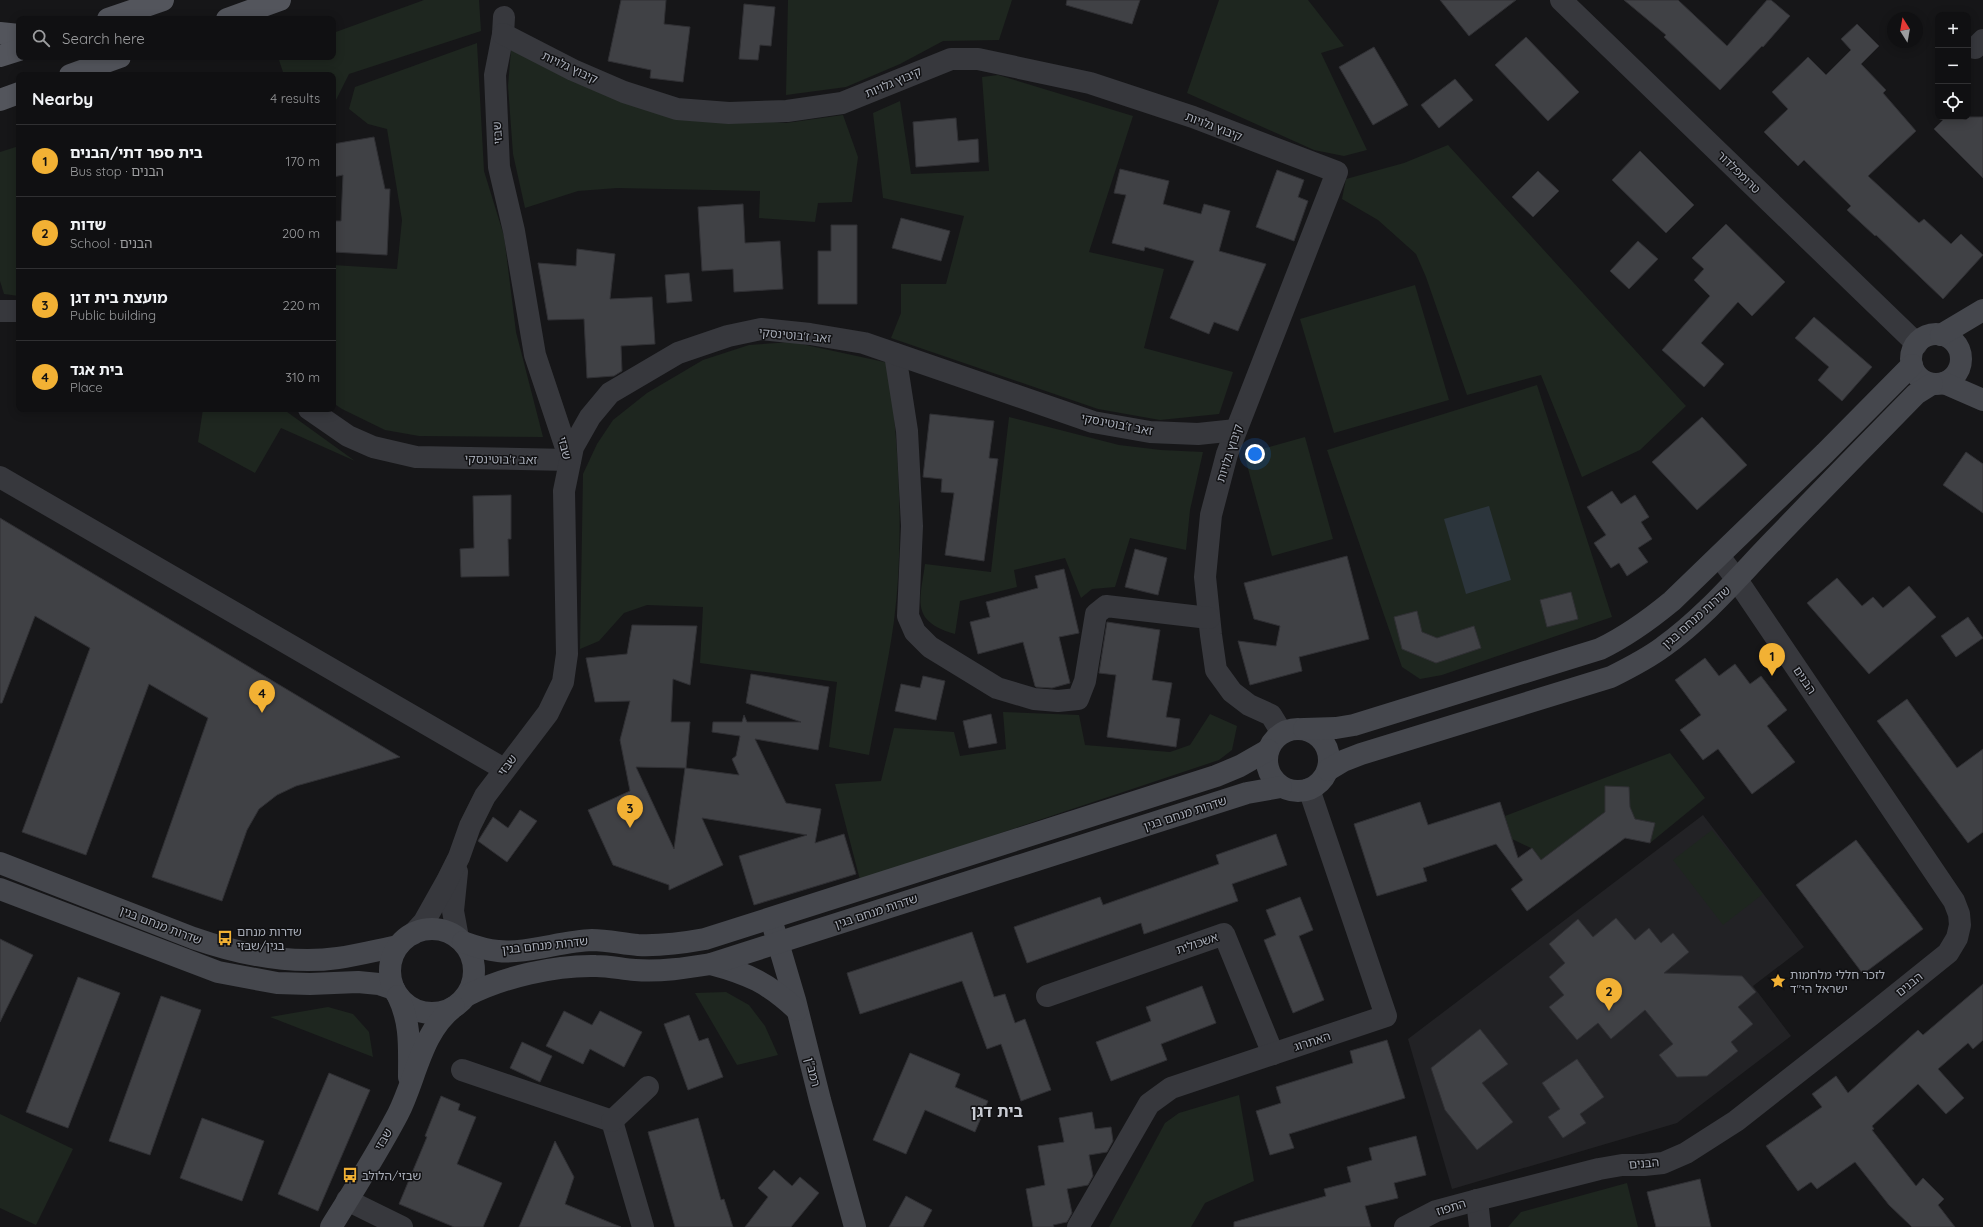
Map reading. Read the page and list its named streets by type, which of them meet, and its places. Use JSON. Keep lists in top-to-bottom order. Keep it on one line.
{"streets":{"street":["קיבוץ גלויות","שבזי","טרומפלדור","זאב ז'בוטינסקי","שדרות מנחם בגין","הבנים","אשכולית","האתרוג","רמב\"ן","התפוז"]},"crossings":[["קיבוץ גלויות","שבזי"],["קיבוץ גלויות","זאב ז'בוטינסקי"],["קיבוץ גלויות","שדרות מנחם בגין"],["קיבוץ גלויות","האתרוג"],["שבזי","זאב ז'בוטינסקי"],["שבזי","שדרות מנחם בגין"],["טרומפלדור","שדרות מנחם בגין"],["שדרות מנחם בגין","הבנים"],["שדרות מנחם בגין","האתרוג"],["שדרות מנחם בגין","רמב\"ן"],["הבנים","התפוז"],["אשכולית","האתרוג"]],"districts":["בית דגן"],"places":{"bus stop":["שדרות מנחם בגין/שבזי","שבזי/הלולב"],"place":["לזכר חללי מלחמות ישראל הי\"ד"]},"north":"top","page":{"map_buttons":["+","−"],"search":"Search here","heading":["Nearby","4 results"],"list":[{"mark":"1","name":"בית ספר דתי/הבנים","note":"Bus stop · הבנים","value":"170 m"},{"mark":"2","name":"שדות","note":"School · הבנים","value":"200 m"},{"mark":"3","name":"מועצת בית דגן","note":"Public building","value":"220 m"},{"mark":"4","name":"בית אגד","note":"Place","value":"310 m"}],"pins":["1","4","3","2"]}}
